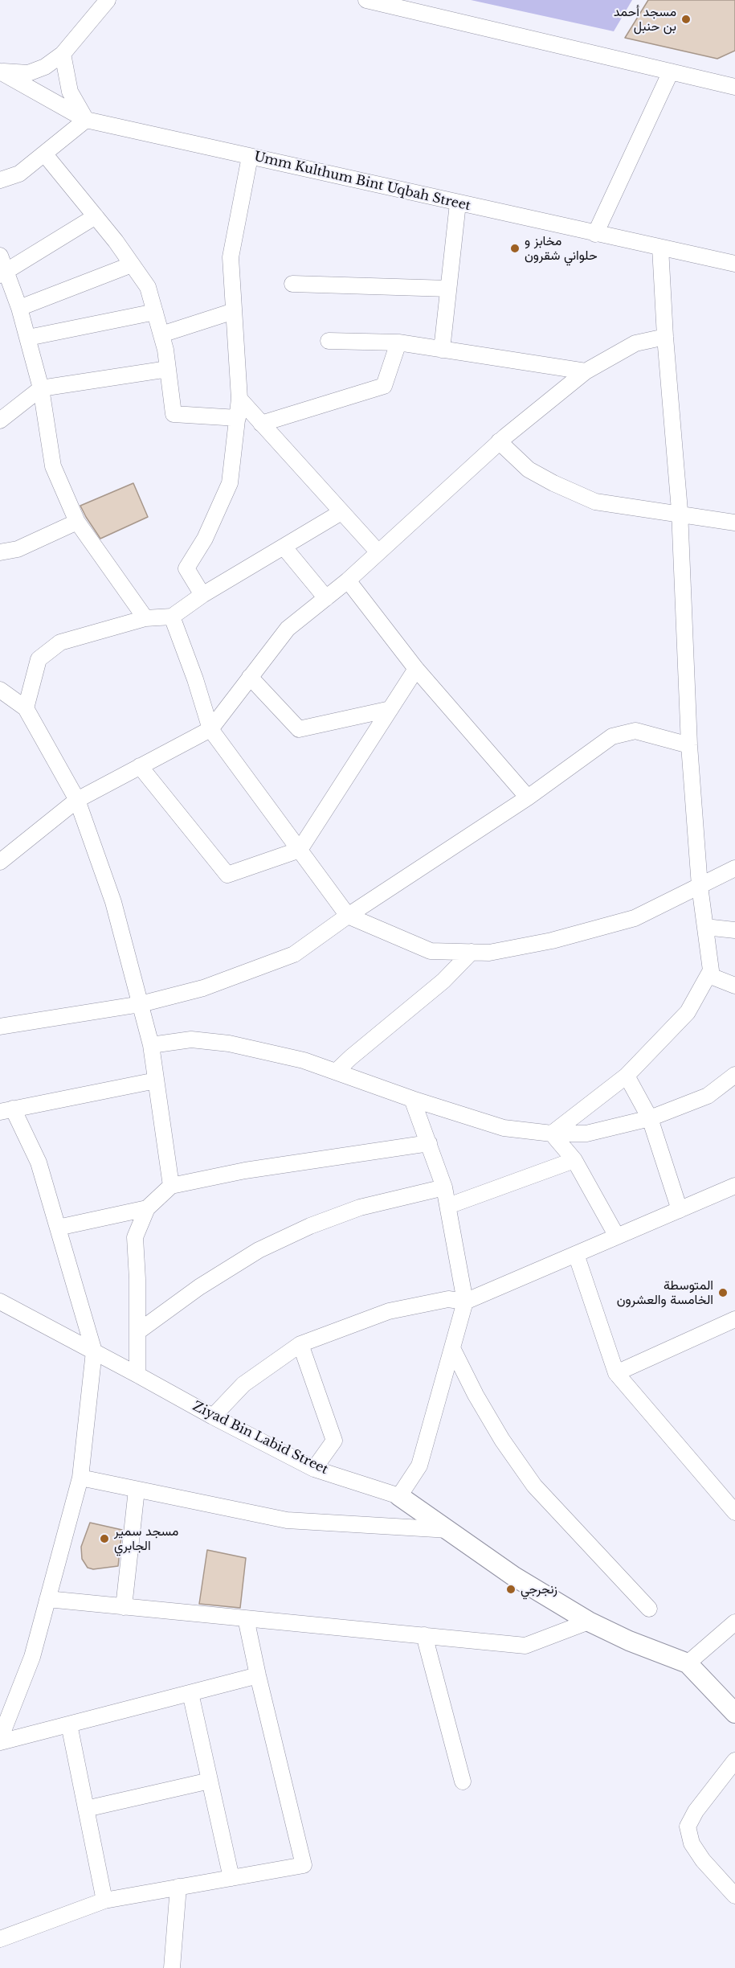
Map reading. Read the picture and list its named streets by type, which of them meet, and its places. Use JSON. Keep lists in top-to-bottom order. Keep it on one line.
{"streets":{"main road":["Ziyad Bin Labid Street"],"street":["Umm Kulthum Bint Uqbah Street"]},"places":["مسجد أحمد بن حنبل","مخابز و حلواني شقرون","المتوسطة الخامسة والعشرون","مسجد سمير الجابري","زنجرجي"]}
